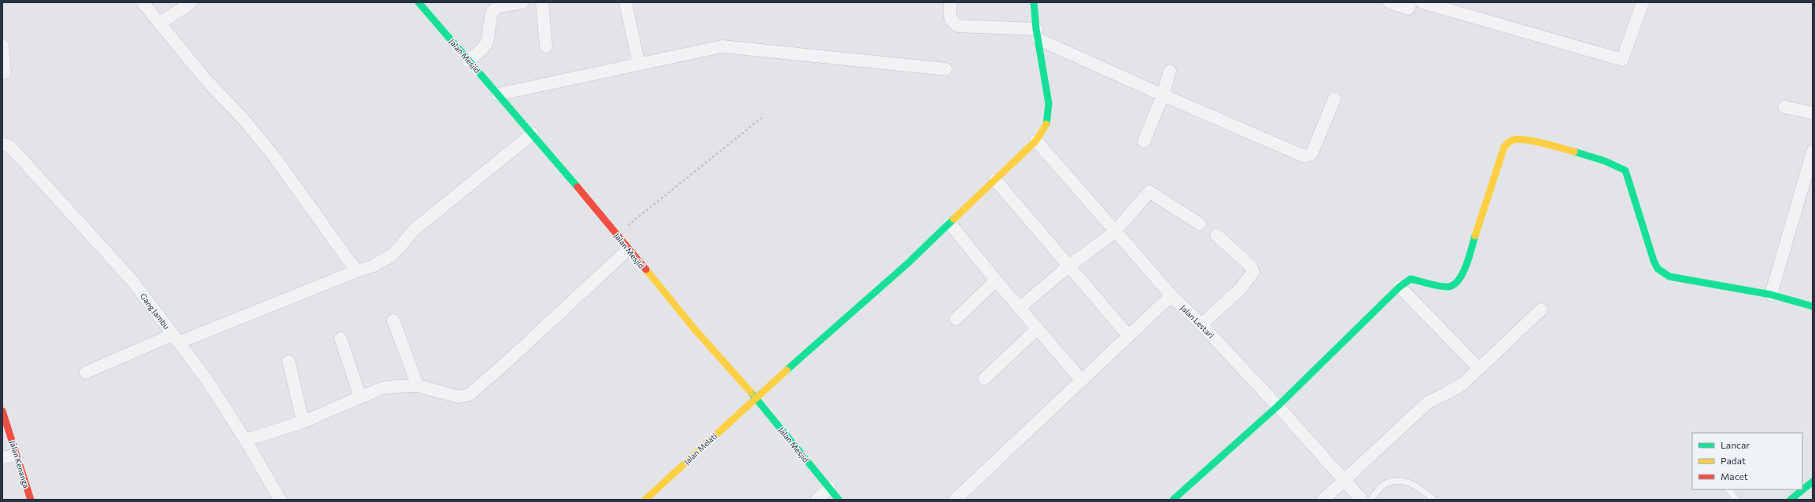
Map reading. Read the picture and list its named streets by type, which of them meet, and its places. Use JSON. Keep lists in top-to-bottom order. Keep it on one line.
{"streets":{"street":["Jalan Mesjid","Gang Jambu","Jalan Lestari","Jalan Melati","Jalan Kenanga"]},"crossings":[["Jalan Mesjid","Jalan Melati"],["Jalan Lestari","Jalan Melati"]],"legend":["Lancar","Padat","Macet"]}
